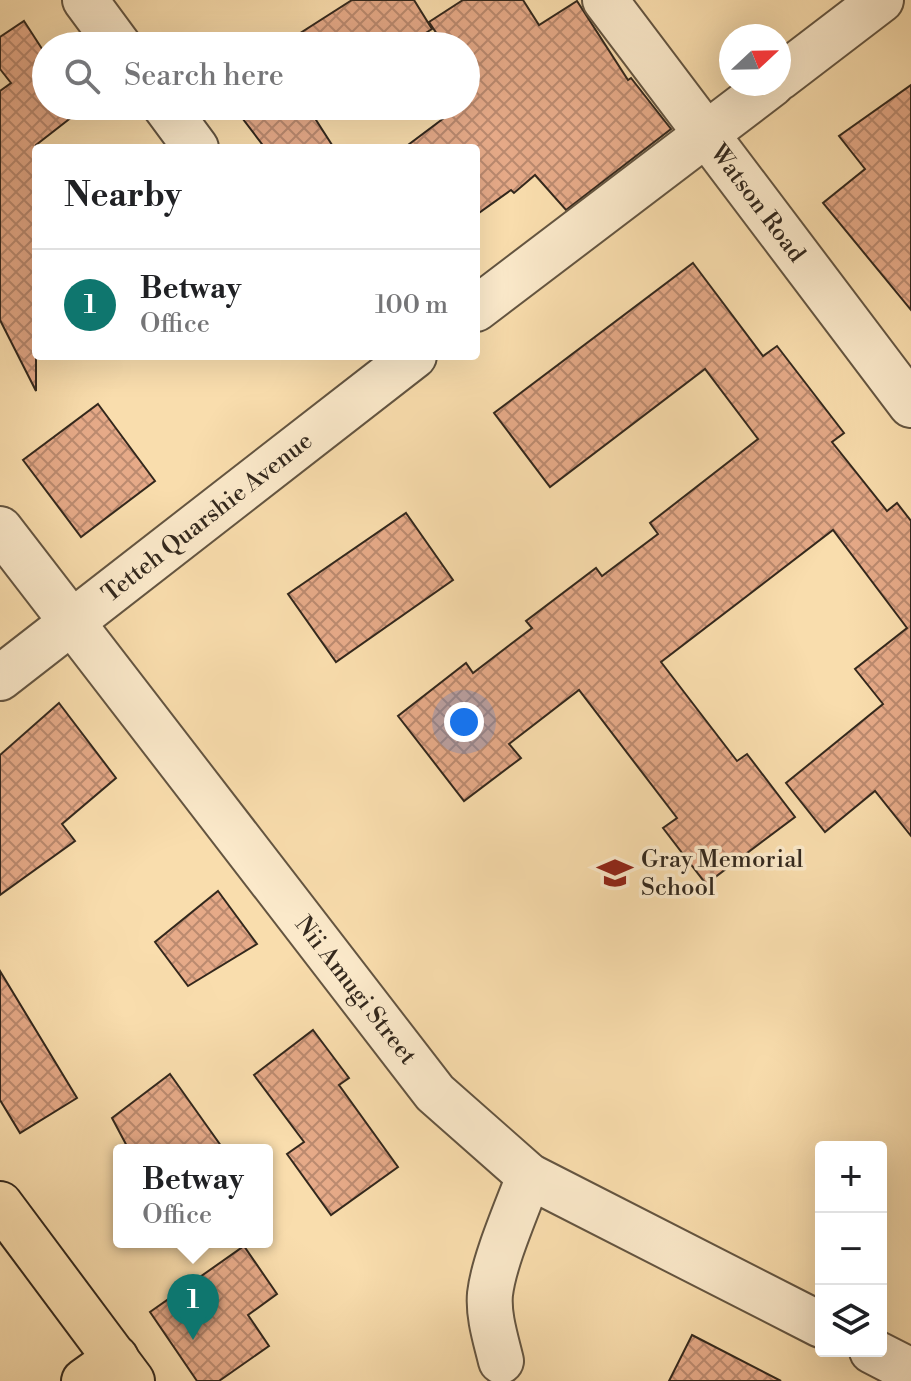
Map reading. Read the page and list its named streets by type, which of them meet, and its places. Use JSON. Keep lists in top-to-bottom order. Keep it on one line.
{"streets":{"street":["Watson Road","Tetteh Quarshie Avenue","Nii Amugi Street"]},"crossings":[["Tetteh Quarshie Avenue","Nii Amugi Street"]],"places":{"school or university":["Gray Memorial School"]},"north":"right","page":{"search":"Search here","heading":"Nearby","list":[{"mark":"1","name":"Betway","note":"Office","value":"100 m"}],"map_buttons":["+","−"],"popup":["Betway","Office"],"pins":"1"}}
